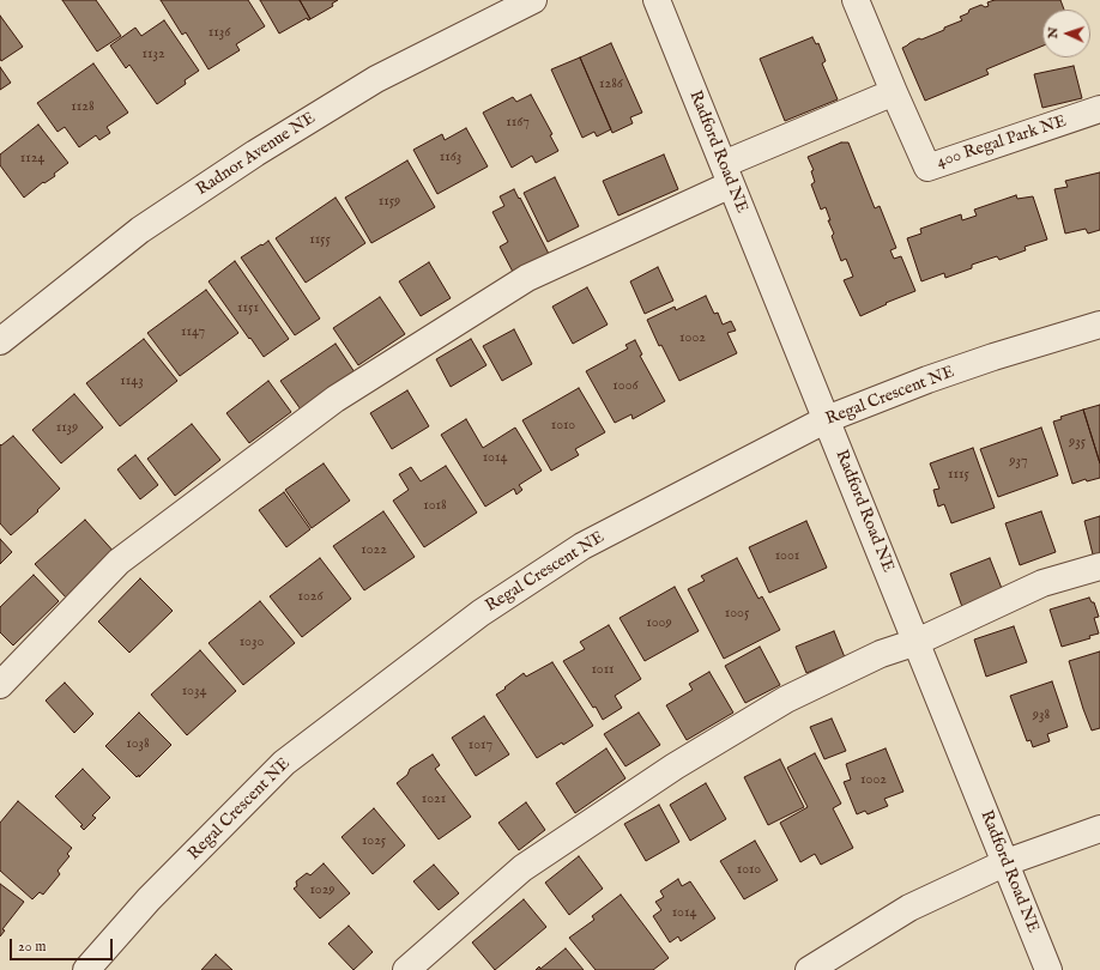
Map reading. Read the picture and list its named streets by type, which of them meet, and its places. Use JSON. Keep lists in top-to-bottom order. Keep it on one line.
{"streets":{"street":["400 Regal Park NE","Radford Road NE","Radnor Avenue NE","Regal Crescent NE"]},"crossings":[["Radford Road NE","Regal Crescent NE"]],"house_numbers":["1136","1132","1286","1128","1167","1163","1124","1159","1155","1151","1147","1002","1143","1006","1010","1139","935","1014","937","1115","1018","1022","1001","1026","1005","1009","1030","1011","1034","938","1038","1017","1002","1021","1025","1010","1029","1014"],"scale_bar":"20 m","north":"left"}
